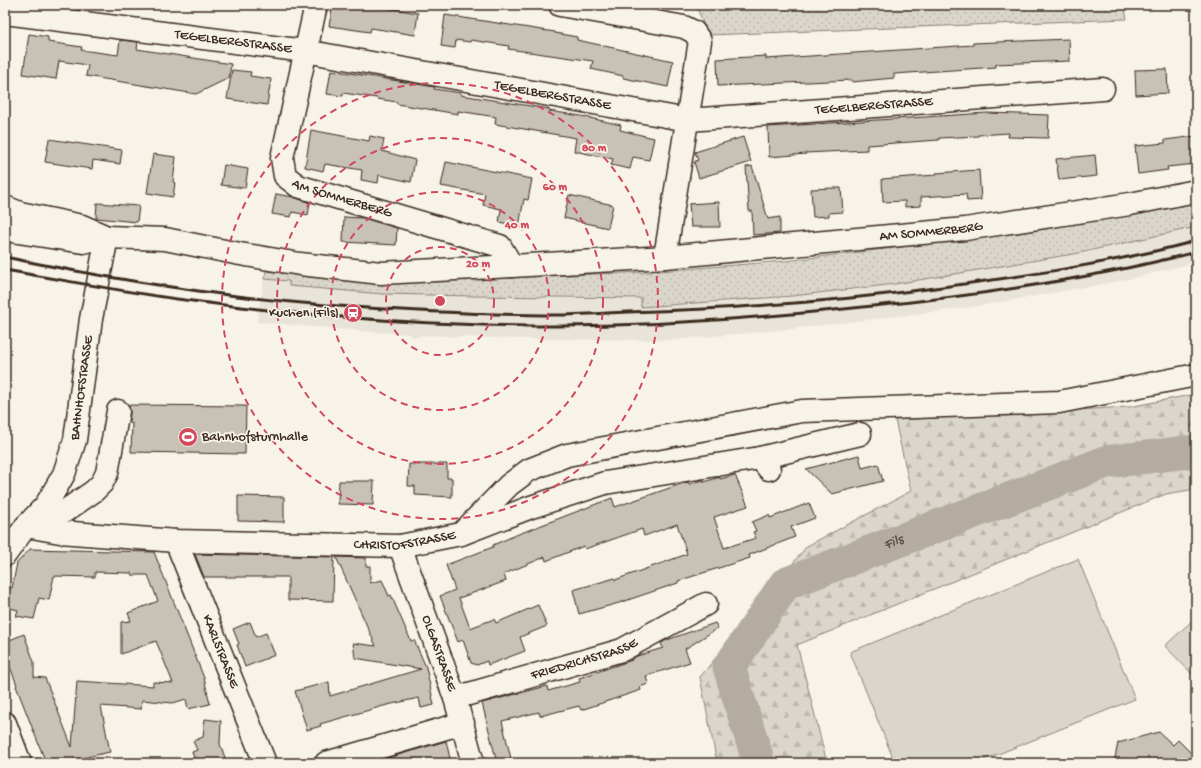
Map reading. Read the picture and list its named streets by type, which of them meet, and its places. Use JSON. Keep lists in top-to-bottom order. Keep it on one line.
{"streets":{"street":["TEGELBERGSTRASSE","AM SOMMERBERG","BAHNHOFSTRASSE","CHRISTOFSTRASSE","KARLSTRASSE","OLGASTRASSE","FRIEDRICHSTRASSE"]},"crossings":[["TEGELBERGSTRASSE","AM SOMMERBERG"],["AM SOMMERBERG","BAHNHOFSTRASSE"],["BAHNHOFSTRASSE","CHRISTOFSTRASSE"],["CHRISTOFSTRASSE","KARLSTRASSE"],["CHRISTOFSTRASSE","OLGASTRASSE"],["OLGASTRASSE","FRIEDRICHSTRASSE"]],"water":["Fils"],"places":{"station":["Kuchen (Fils)"],"sports":["Bahnhofsturnhalle"]},"rings":["80 m","60 m","40 m","20 m"]}
